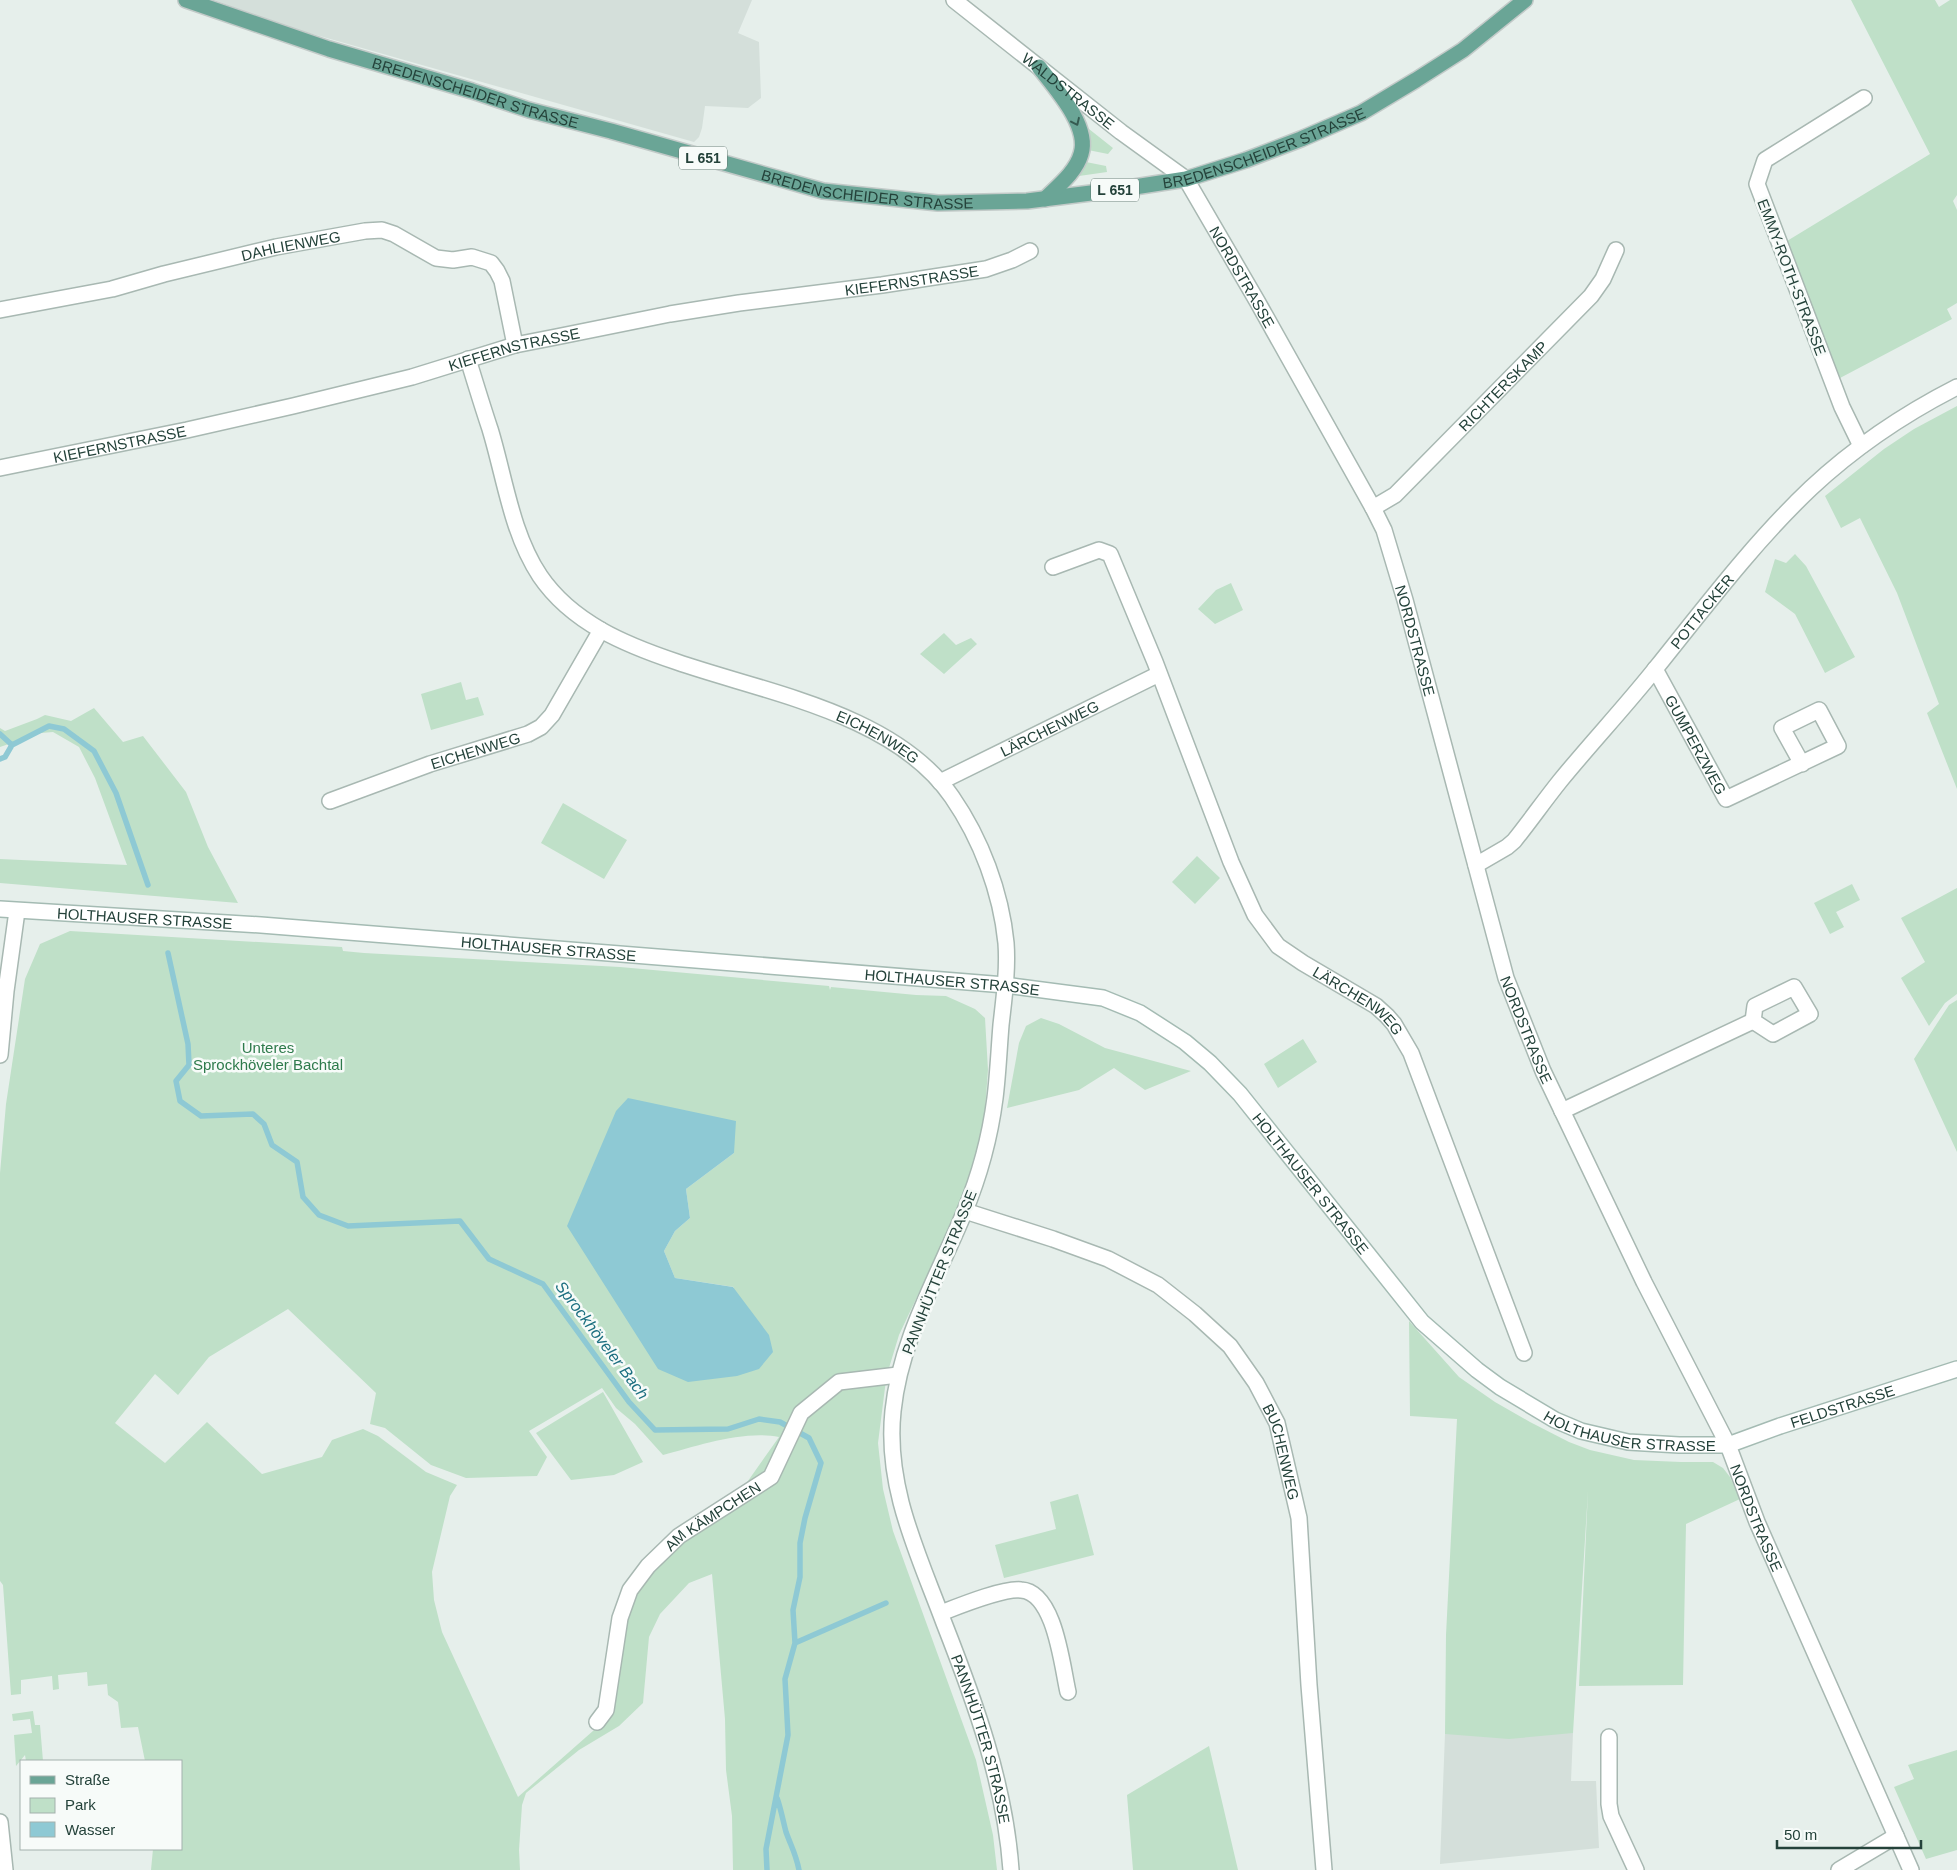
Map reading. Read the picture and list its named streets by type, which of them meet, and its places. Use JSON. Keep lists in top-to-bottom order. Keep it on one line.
{"streets":{"main road":["BREDENSCHEIDER STRASSE","L 651"],"street":["WALDSTRASSE","DAHLIENWEG","NORDSTRASSE","EMMY-ROTH-STRASSE","KIEFERNSTRASSE","RICHTERSKAMP","POTTACKER","LÄRCHENWEG","EICHENWEG","GUMPERZWEG","HOLTHAUSER STRASSE","PANNHÜTTER STRASSE","FELDSTRASSE","BUCHENWEG","AM KÄMPCHEN"]},"crossings":[["WALDSTRASSE","BREDENSCHEIDER STRASSE"],["WALDSTRASSE","NORDSTRASSE"],["BREDENSCHEIDER STRASSE","NORDSTRASSE"],["DAHLIENWEG","KIEFERNSTRASSE"],["NORDSTRASSE","RICHTERSKAMP"],["NORDSTRASSE","POTTACKER"],["NORDSTRASSE","HOLTHAUSER STRASSE"],["NORDSTRASSE","FELDSTRASSE"],["EMMY-ROTH-STRASSE","POTTACKER"],["KIEFERNSTRASSE","EICHENWEG"],["POTTACKER","GUMPERZWEG"],["LÄRCHENWEG","EICHENWEG"],["EICHENWEG","HOLTHAUSER STRASSE"],["EICHENWEG","PANNHÜTTER STRASSE"],["HOLTHAUSER STRASSE","PANNHÜTTER STRASSE"],["HOLTHAUSER STRASSE","FELDSTRASSE"],["PANNHÜTTER STRASSE","BUCHENWEG"],["PANNHÜTTER STRASSE","AM KÄMPCHEN"]],"water":["Sprockhöveler Bach"],"parks":["Unteres Sprockhöveler Bachtal"],"legend":["Straße","Park","Wasser"],"scale_bar":"50 m"}
